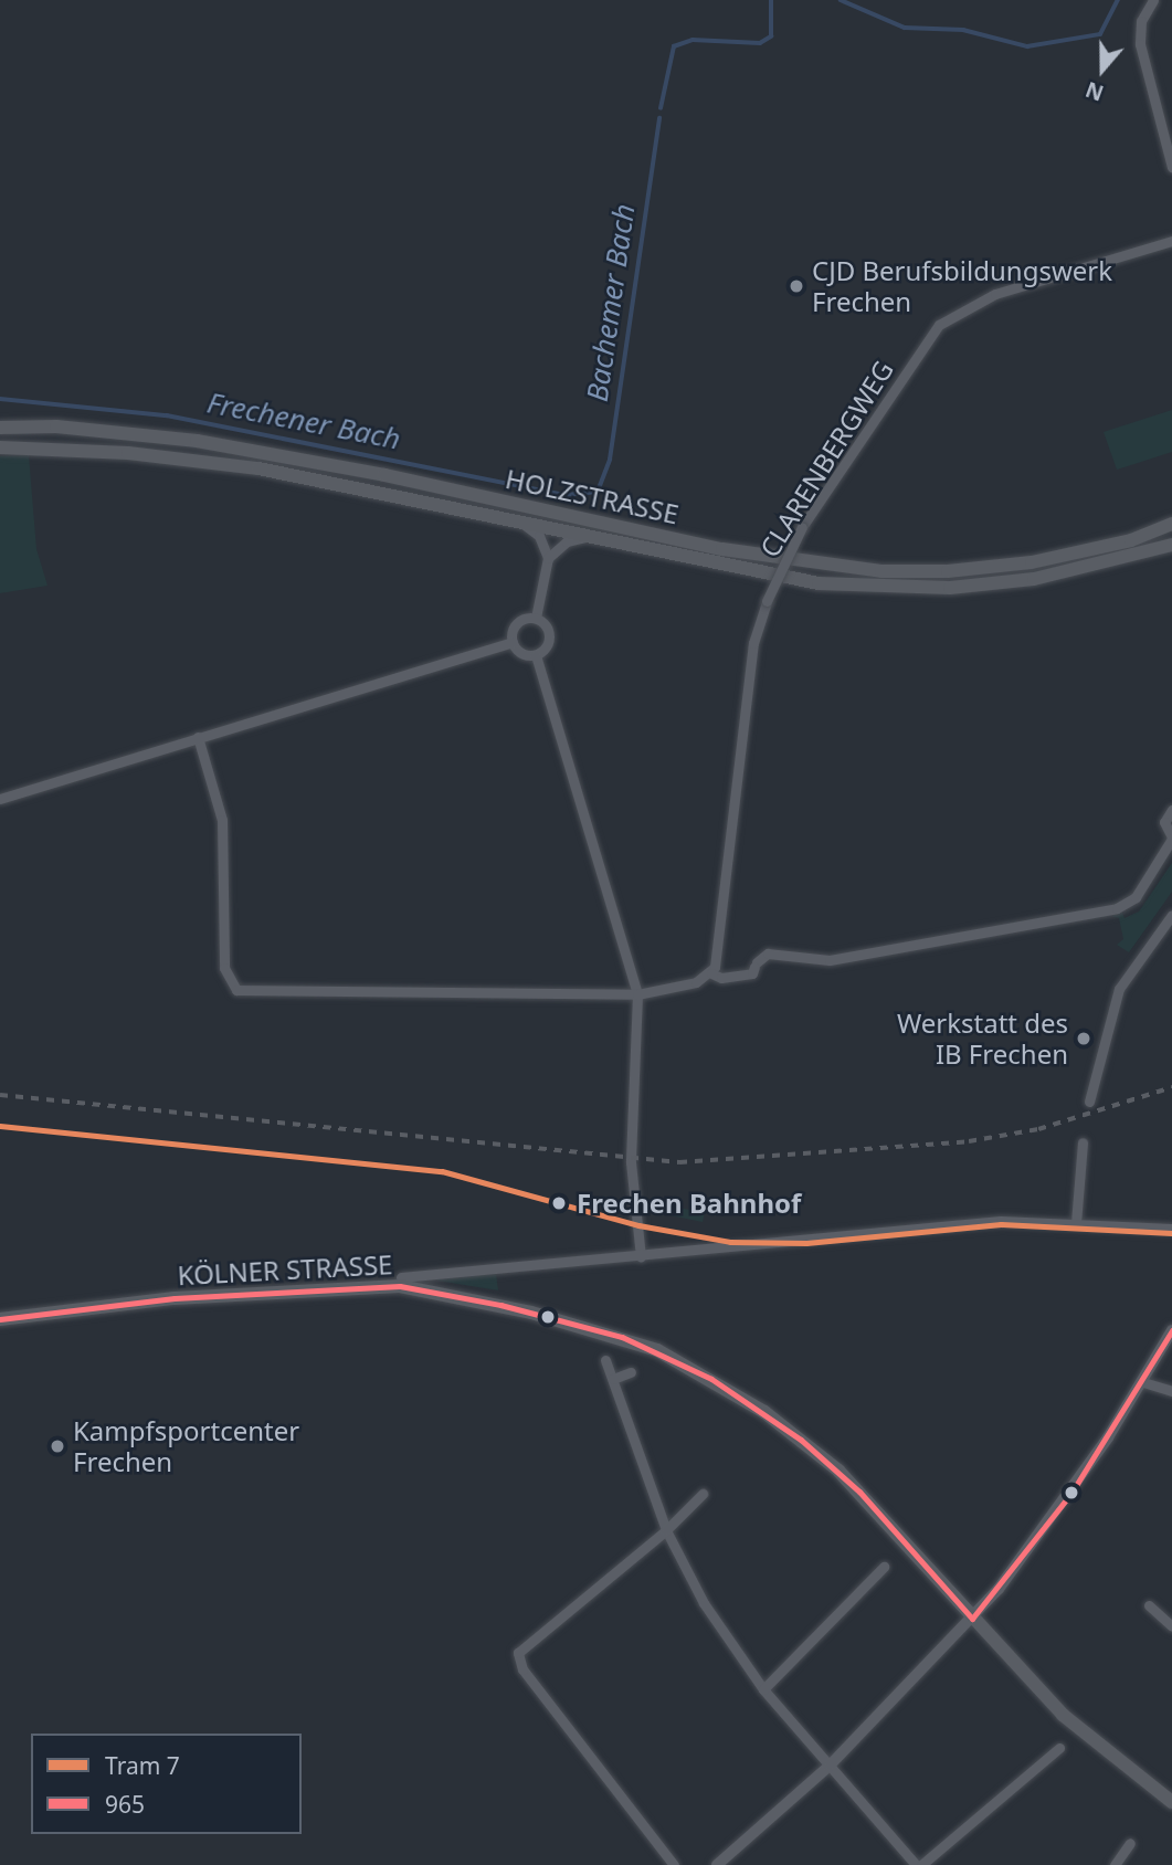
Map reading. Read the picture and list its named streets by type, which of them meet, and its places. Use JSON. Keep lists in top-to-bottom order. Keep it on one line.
{"streets":{"main road":["HOLZSTRASSE","KÖLNER STRASSE"],"street":["CLARENBERGWEG"]},"water":["Bachemer Bach","Frechener Bach"],"places":["CJD Berufsbildungswerk Frechen","Werkstatt des IB Frechen","Frechen Bahnhof","Kampfsportcenter Frechen"],"lines":["tram line 7","transit line 965"],"legend":["Tram 7","965"],"north":"bottom"}
